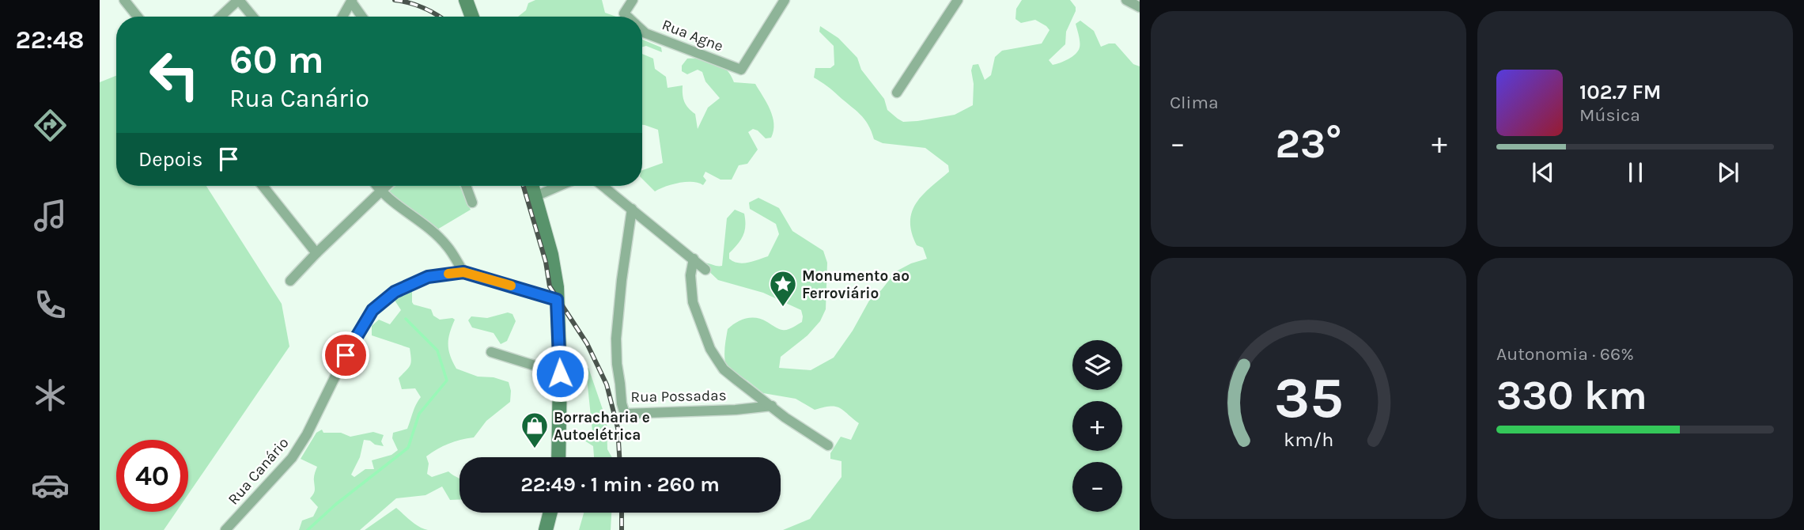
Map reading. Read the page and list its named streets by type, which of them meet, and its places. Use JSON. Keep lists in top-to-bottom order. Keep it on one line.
{"streets":{"street":["Rua Agne","Rua Possadas","Rua Canário"]},"places":{"place":["Monumento ao Ferroviário"],"shop":["Borracharia e Autoelétrica"]},"page":{"tabs":"22:48","tile":["Clima",["Autonomia · 66%","330 km"]],"turn":["60 m","Rua Canário"],"song":["102.7 FM","Música"],"heat":["−","23°","+"],"then":"Depois","map_buttons":["+","−"],"limit":"40","trip":"22:49 · 1 min · 260 m","gauge":["35","km/h"]}}
